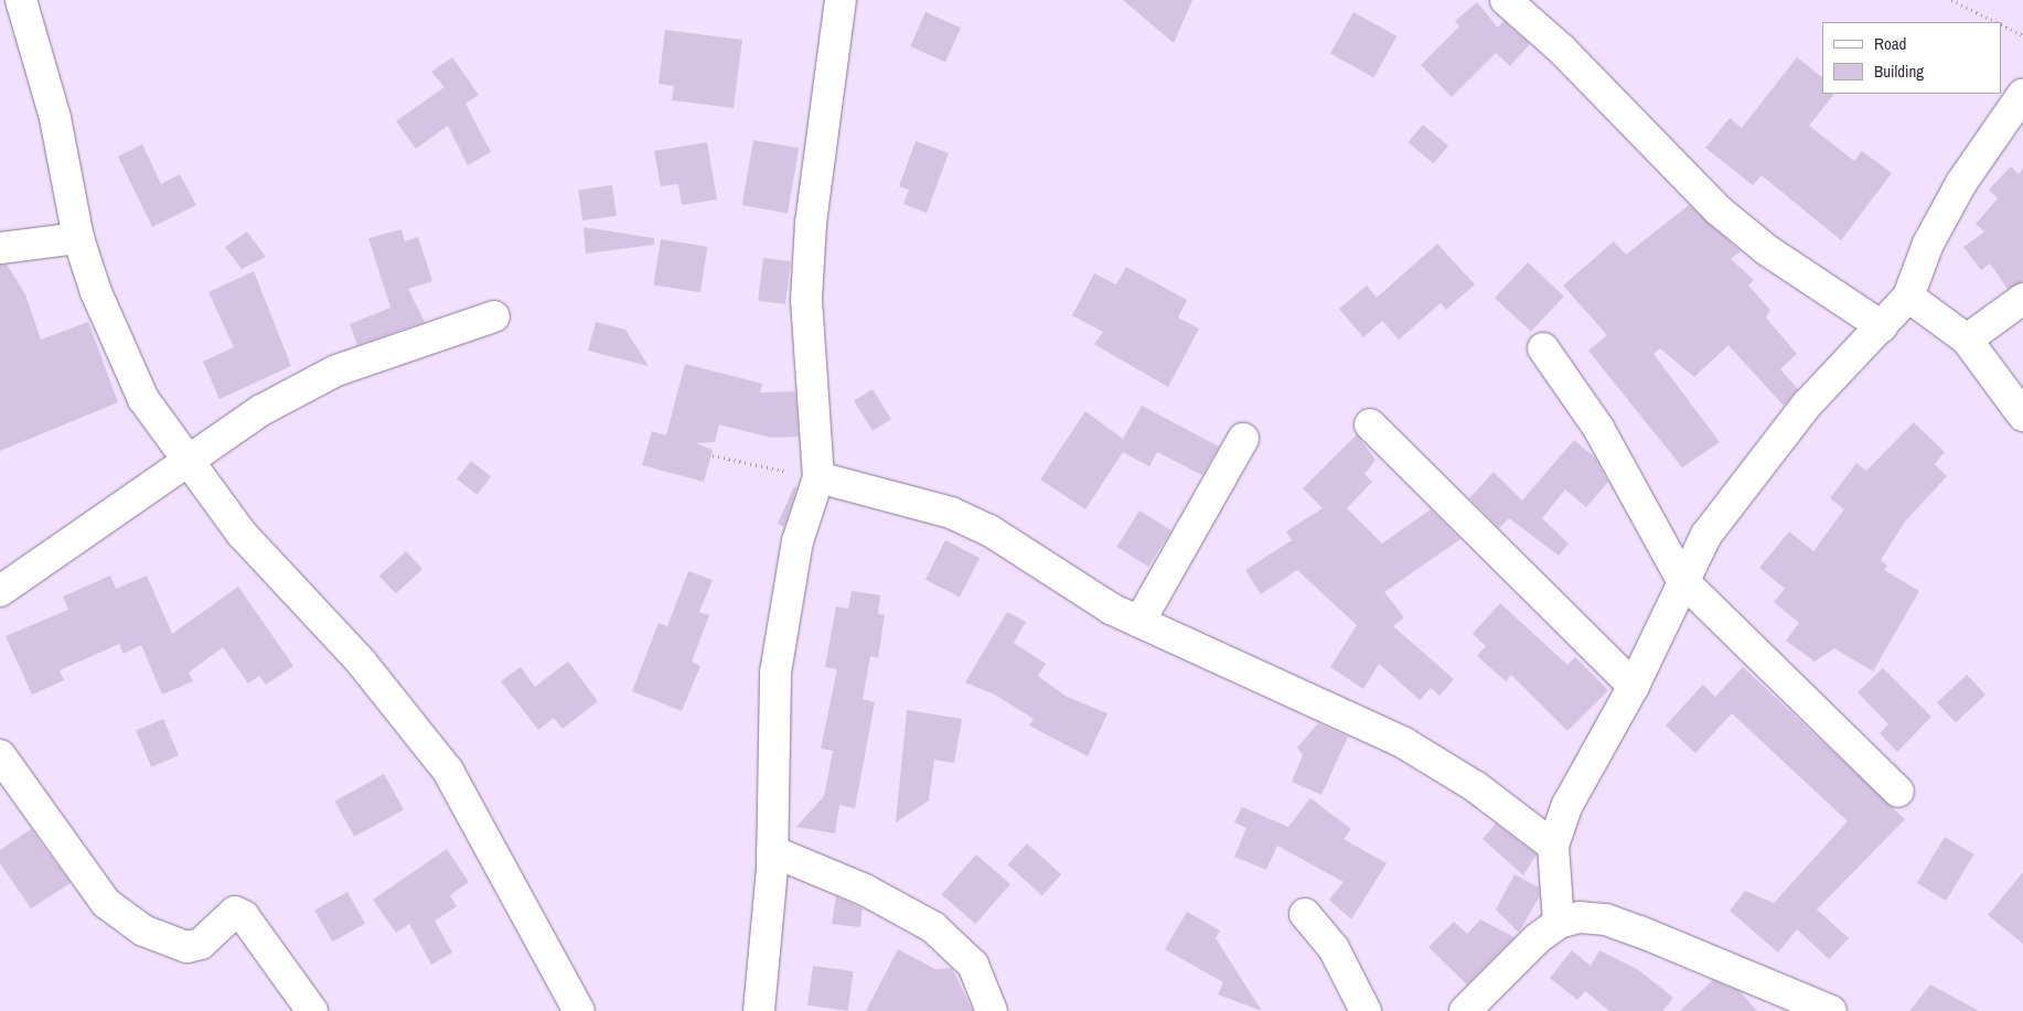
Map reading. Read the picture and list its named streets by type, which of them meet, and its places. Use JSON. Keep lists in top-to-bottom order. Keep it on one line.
{"legend":["Road","Building"]}
